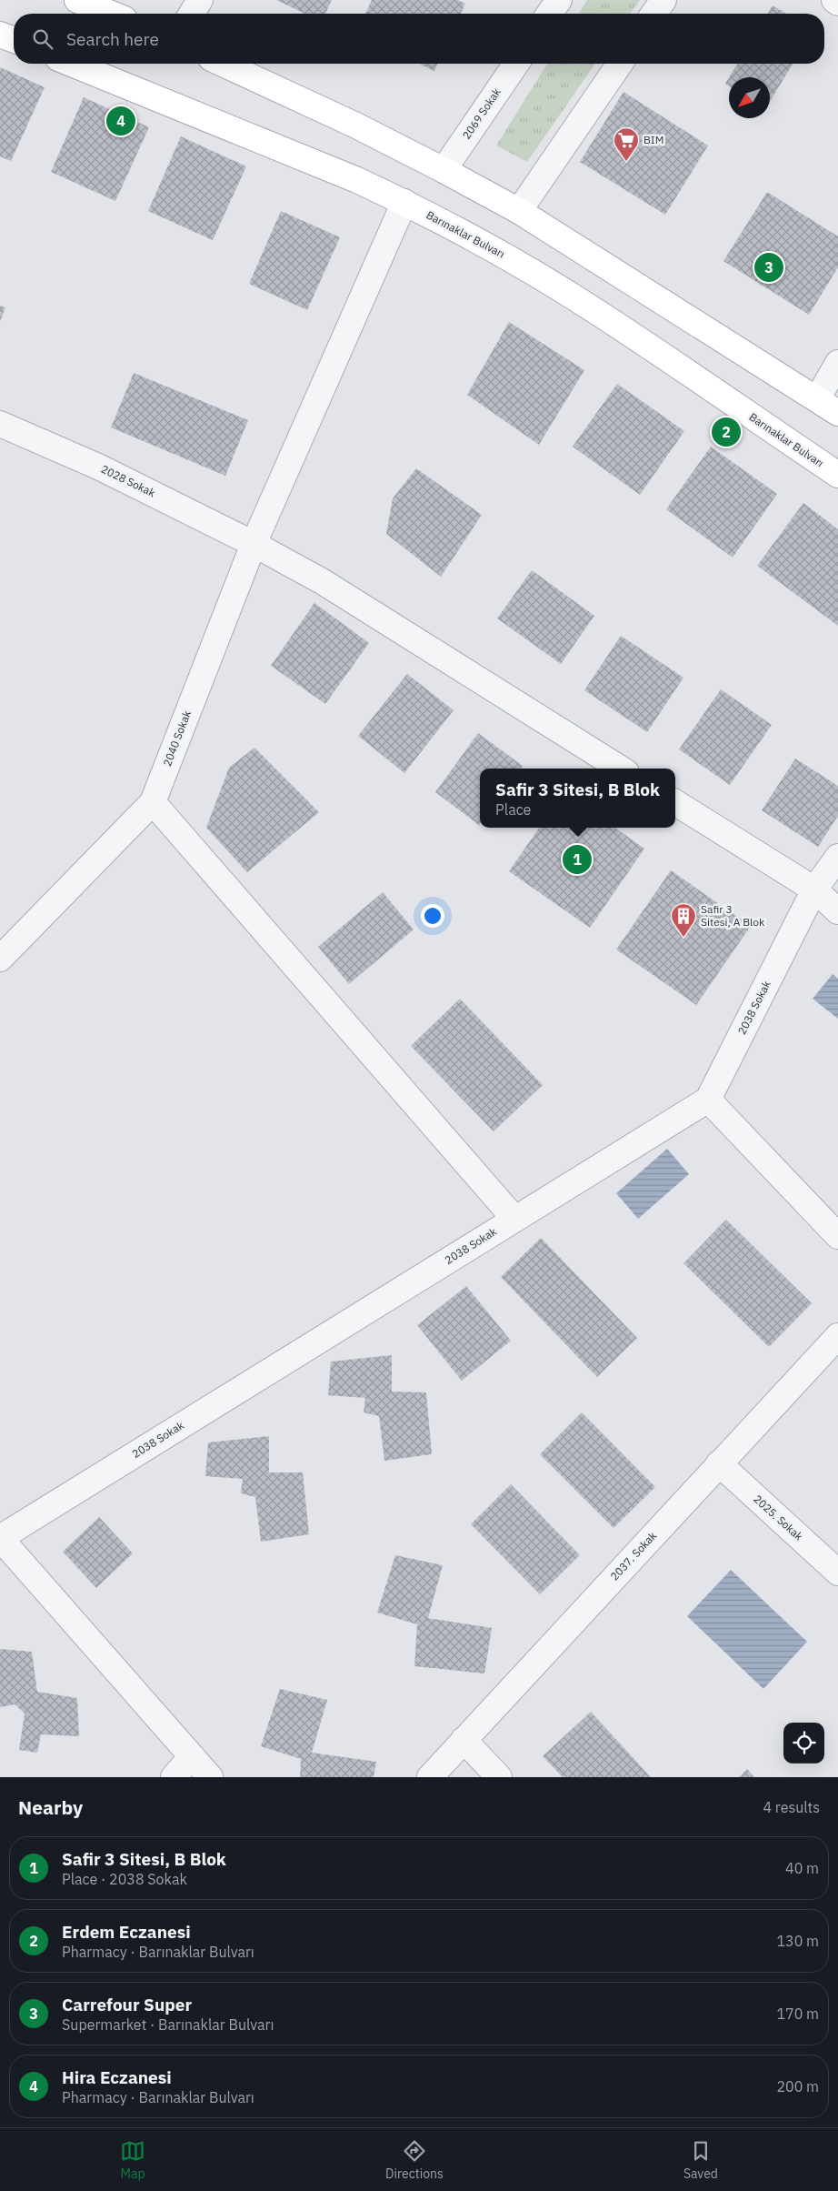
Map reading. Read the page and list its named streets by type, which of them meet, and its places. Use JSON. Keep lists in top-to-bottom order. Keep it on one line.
{"streets":{"main road":["Barınaklar Bulvarı"],"street":["2069 Sokak","2028 Sokak","2040 Sokak","2038 Sokak","2025. Sokak","2037. Sokak"]},"crossings":[["Barınaklar Bulvarı","2040 Sokak"],["2028 Sokak","2040 Sokak"],["2025. Sokak","2037. Sokak"]],"places":{"supermarket":["BIM"],"building":["Safir 3 Sitesi, A Blok"]},"north":"bottom left","page":{"search":"Search here","pins":["4","3","2","1"],"popup":["Safir 3 Sitesi, B Blok","Place"],"heading":["Nearby","4 results"],"list":[{"mark":"1","name":"Safir 3 Sitesi, B Blok","note":"Place · 2038 Sokak","value":"40 m"},{"mark":"2","name":"Erdem Eczanesi","note":"Pharmacy · Barınaklar Bulvarı","value":"130 m"},{"mark":"3","name":"Carrefour Super","note":"Supermarket · Barınaklar Bulvarı","value":"170 m"},{"mark":"4","name":"Hira Eczanesi","note":"Pharmacy · Barınaklar Bulvarı","value":"200 m"}],"nav":["Map","Directions","Saved"]}}
